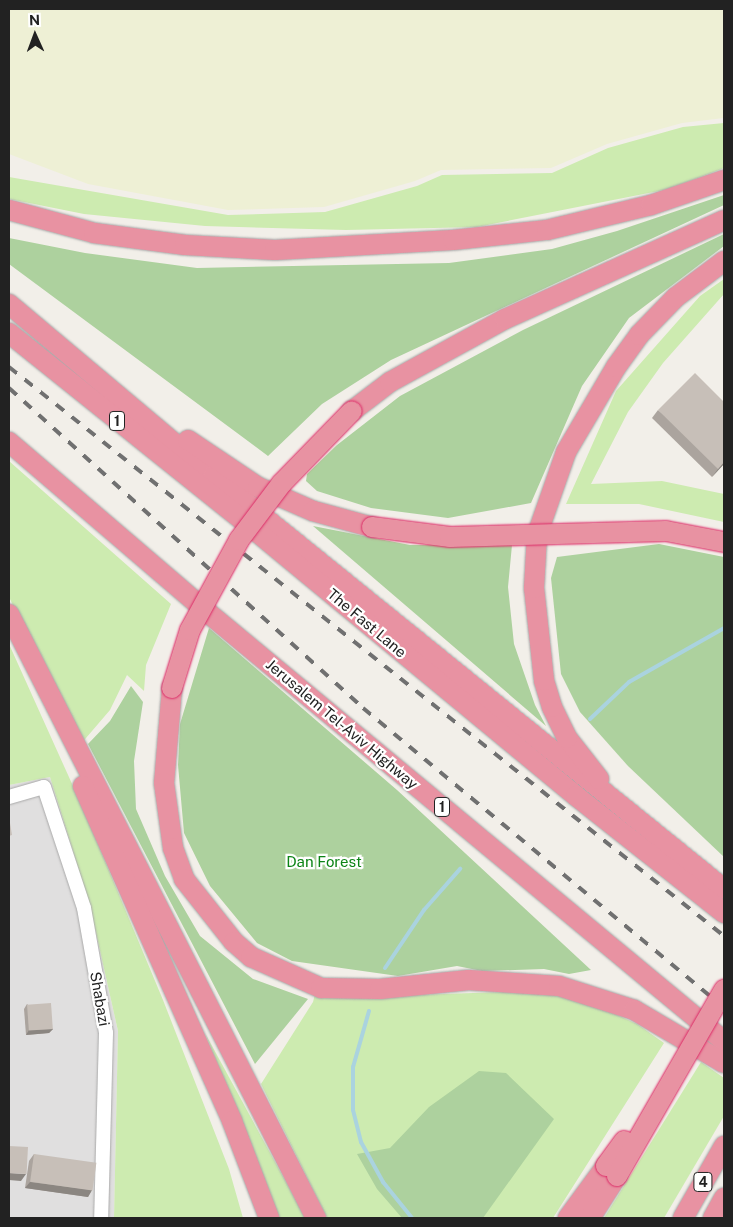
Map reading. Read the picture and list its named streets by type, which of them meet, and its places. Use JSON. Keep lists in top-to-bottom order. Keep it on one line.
{"streets":{"highway":["1","The Fast Lane","Jerusalem Tel-Aviv Highway","4"],"street":["Shabazi"]},"parks":["Dan Forest"],"north":"top"}
